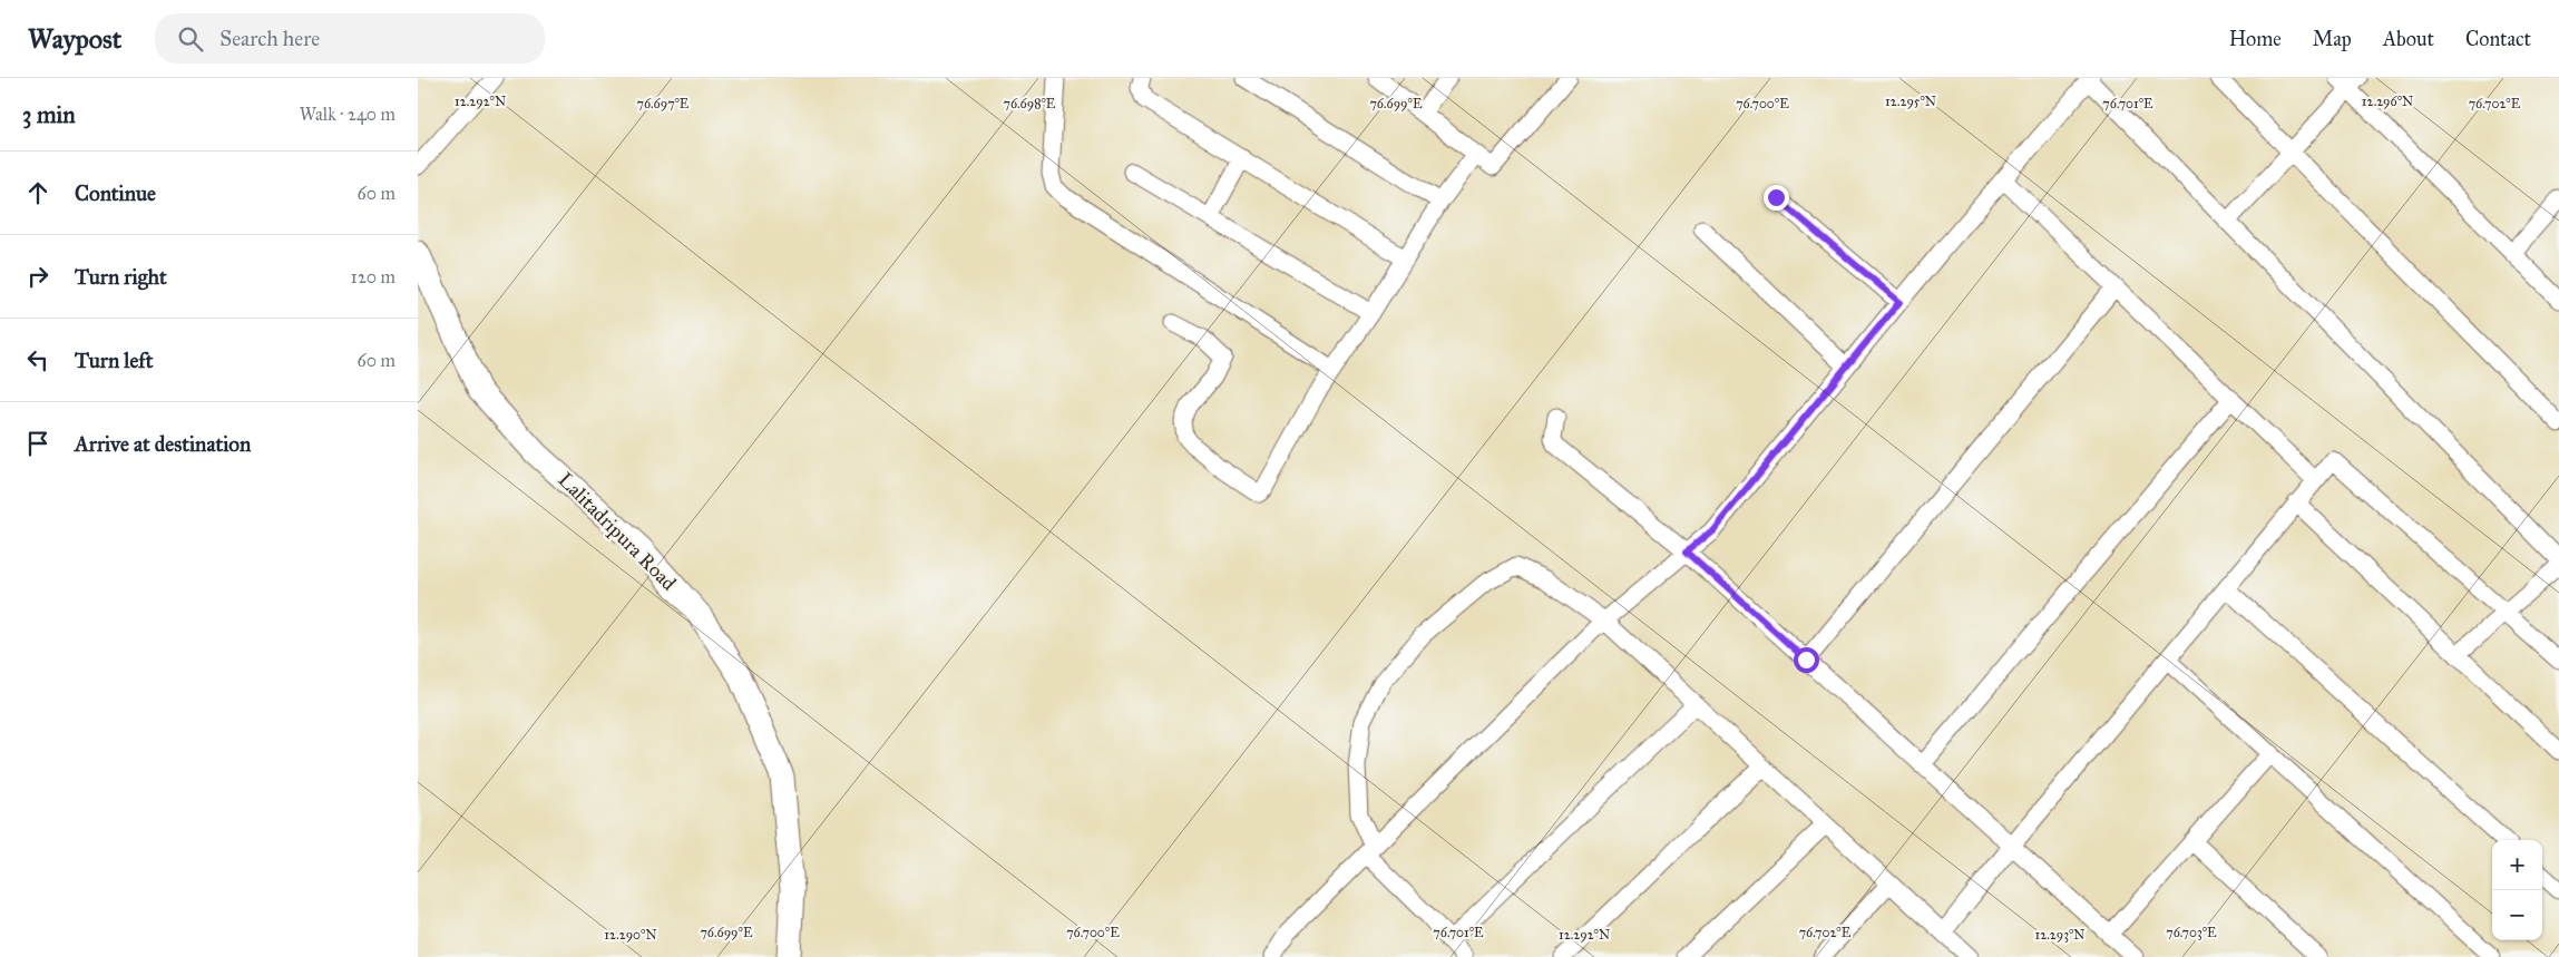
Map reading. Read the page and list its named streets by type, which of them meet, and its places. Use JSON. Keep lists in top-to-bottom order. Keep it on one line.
{"streets":{"street":["Lalitadripura Road"]},"page":{"header":"Waypost","search":"Search here","nav":["Home","Map","About","Contact"],"heading":["3 min","Walk · 240 m"],"list":[["Continue","60 m"],["Turn right","120 m"],["Turn left","60 m"],"Arrive at destination"],"map_buttons":["+","−"]},"coordinates":["12.292°N","12.295°N","12.296°N","76.697°E","76.698°E","76.699°E","76.700°E","76.701°E","76.702°E","76.703°E","12.290°N","12.293°N"]}
